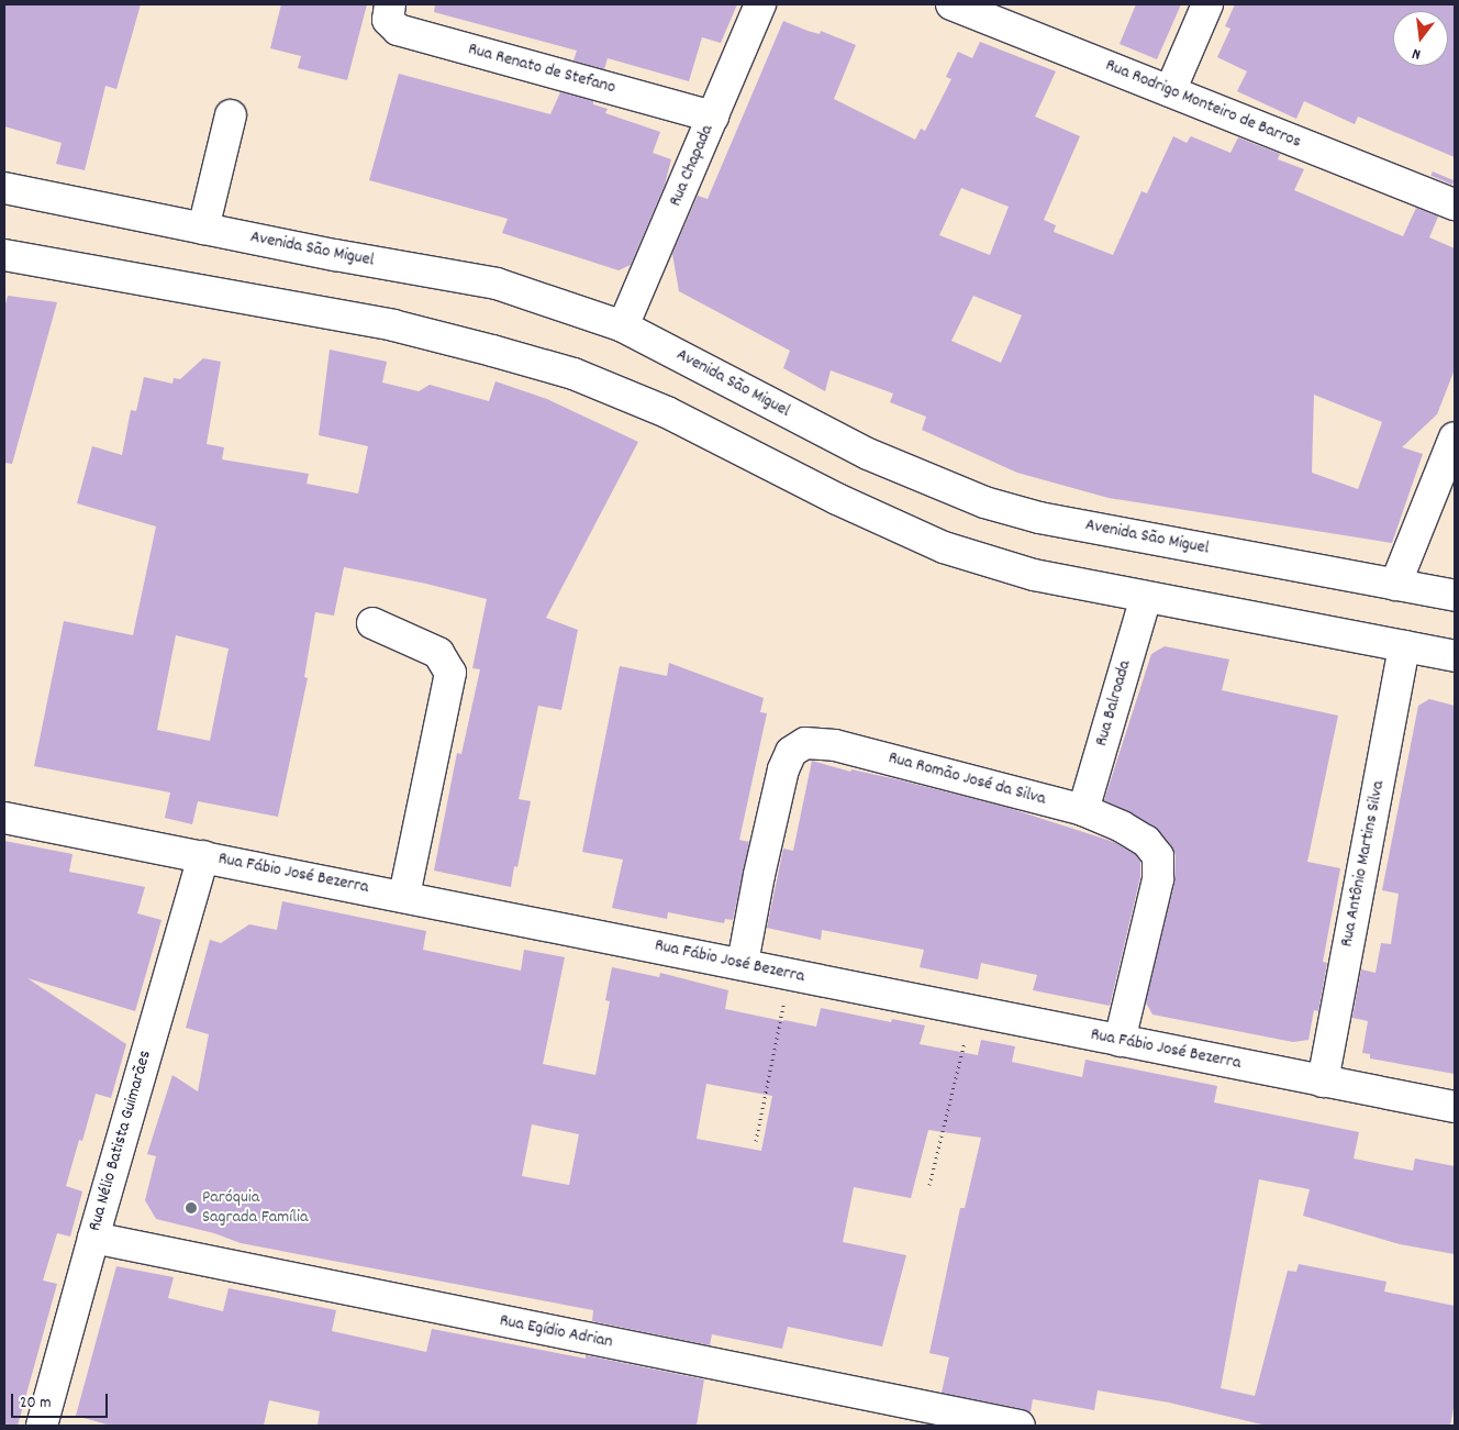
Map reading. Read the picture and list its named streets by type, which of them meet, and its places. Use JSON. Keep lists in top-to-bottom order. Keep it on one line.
{"streets":{"street":["Rua Renato de Stefano","Rua Rodrigo Monteiro de Barros","Rua Chapada","Avenida São Miguel","Rua Balroada","Rua Romão José da Silva","Rua Antônio Martins Silva","Rua Fábio José Bezerra","Rua Nélio Batista Guimarães","Rua Egídio Adrian"]},"crossings":[["Rua Renato de Stefano","Rua Chapada"],["Rua Chapada","Avenida São Miguel"],["Rua Balroada","Rua Romão José da Silva"],["Rua Romão José da Silva","Rua Fábio José Bezerra"],["Rua Antônio Martins Silva","Rua Fábio José Bezerra"],["Rua Fábio José Bezerra","Rua Nélio Batista Guimarães"],["Rua Nélio Batista Guimarães","Rua Egídio Adrian"]],"places":["Paróquia Sagrada Família"],"scale_bar":"20 m","north":"bottom"}
